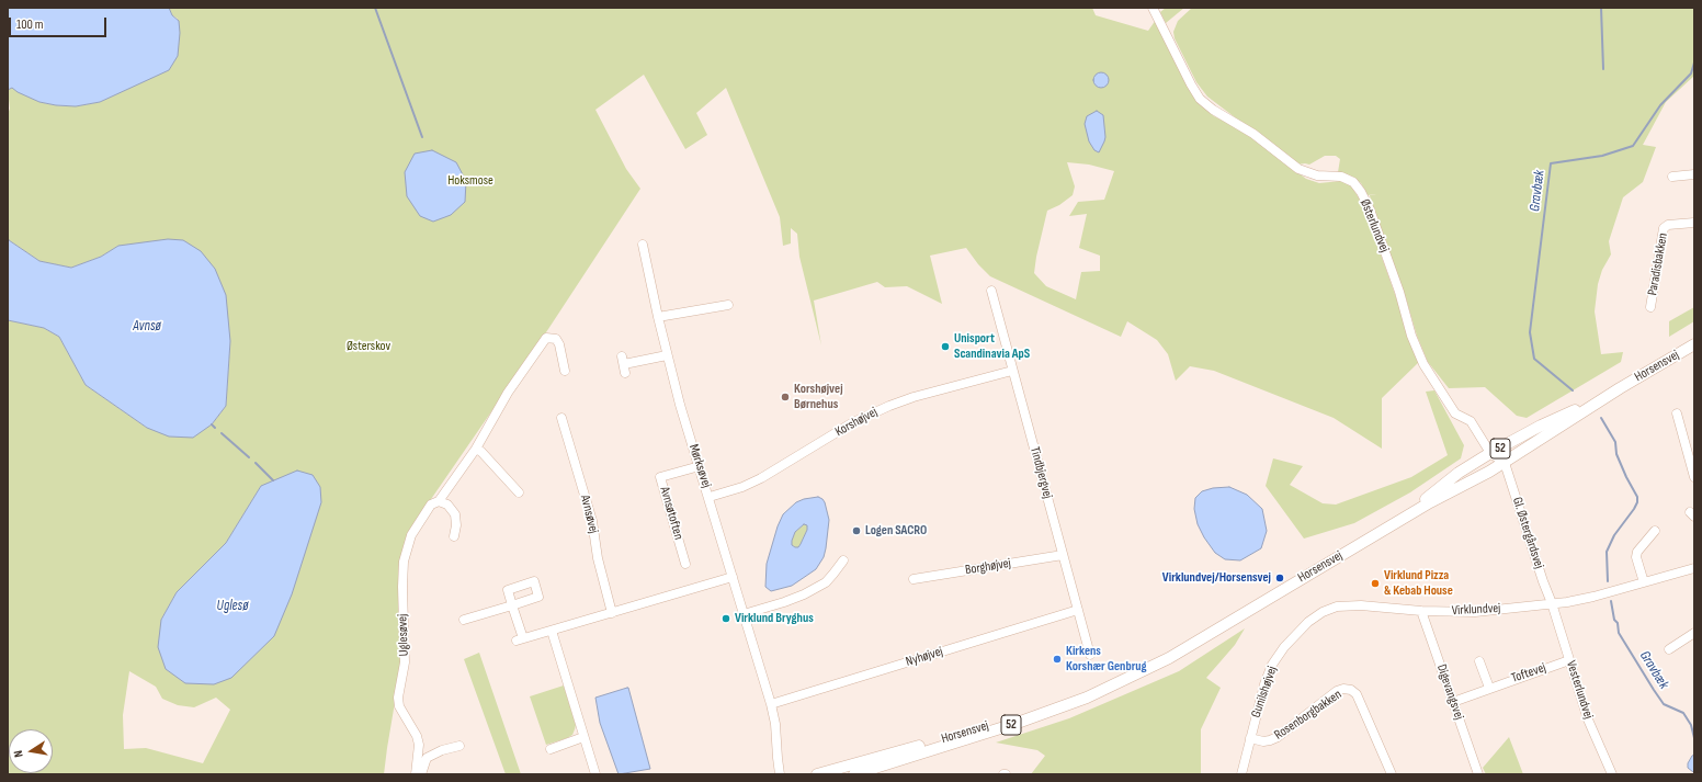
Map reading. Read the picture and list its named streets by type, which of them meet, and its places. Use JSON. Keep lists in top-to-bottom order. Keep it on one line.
{"streets":{"main road":["Horsensvej","52"],"street":["Østerlundvej","Paradisbakken","Korshøjvej","Mørksøvej","Tindbjergvej","Avnsøtoften","Avnsøvej","Gl. Østergårdsvej","Borghøjvej","Virklundvej","Uglesøvej","Nyhøjvej","Toftevej","Vesterlundvej","Gunilshøjvej","Digevangsvej","Rosenborgbakken"]},"crossings":[["Østerlundvej","Horsensvej"],["Østerlundvej","Gl. Østergårdsvej"],["Horsensvej","Gl. Østergårdsvej"],["Korshøjvej","Mørksøvej"],["Korshøjvej","Tindbjergvej"],["Mørksøvej","Avnsøtoften"],["Mørksøvej","Nyhøjvej"],["Tindbjergvej","Borghøjvej"],["Tindbjergvej","Nyhøjvej"],["Gl. Østergårdsvej","Virklundvej"],["Gl. Østergårdsvej","Vesterlundvej"],["Virklundvej","Vesterlundvej"],["Virklundvej","Gunilshøjvej"],["Virklundvej","Digevangsvej"],["Toftevej","Vesterlundvej"],["Toftevej","Digevangsvej"],["Gunilshøjvej","Rosenborgbakken"]],"water":["Gravbæk","Avnsø","Uglesø"],"parks":["Hoksmose","Østerskov"],"places":["Unisport Scandinavia ApS","Korshøjvej Børnehus","Logen SACRO","Virklundvej/Horsensvej","Virklund Pizza & Kebab House","Virklund Bryghus","Kirkens Korshær Genbrug"],"scale_bar":"100 m","north":"left"}
